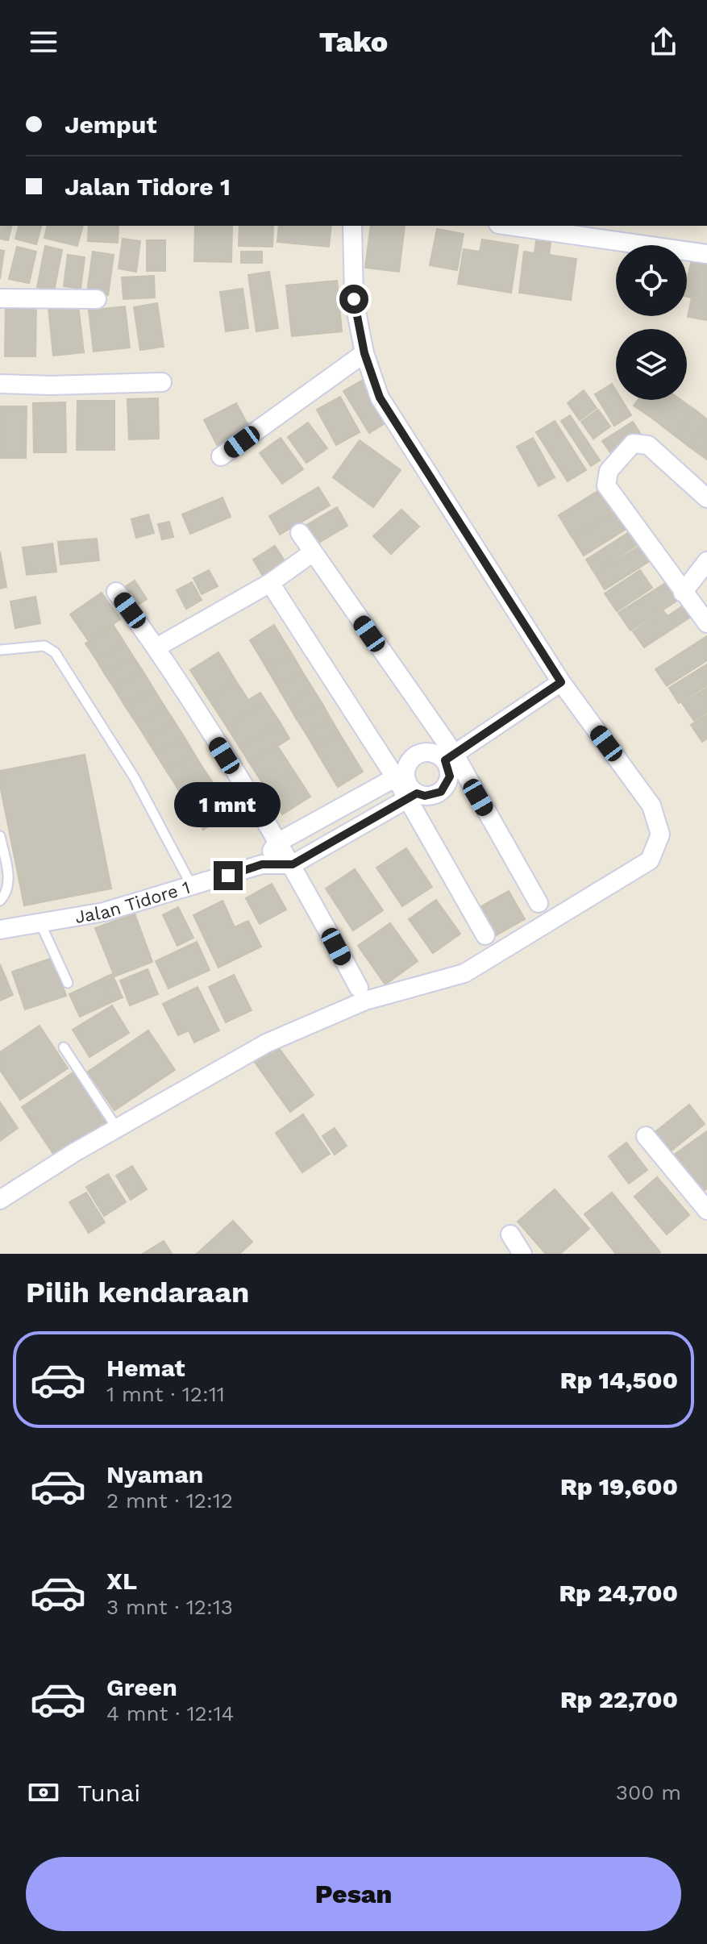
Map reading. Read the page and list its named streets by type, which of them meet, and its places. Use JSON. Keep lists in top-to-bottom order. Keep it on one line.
{"streets":{"street":["Jalan Tidore 1"]},"page":{"header":"Tako","banner":["Jemput","Jalan Tidore 1"],"bubble":"1 mnt","heading":"Pilih kendaraan","list":[{"name":"Hemat","note":"1 mnt · 12:11","value":"Rp 14,500"},{"name":"Nyaman","note":"2 mnt · 12:12","value":"Rp 19,600"},{"name":"XL","note":"3 mnt · 12:13","value":"Rp 24,700"},{"name":"Green","note":"4 mnt · 12:14","value":"Rp 22,700"}],"pay":["Tunai","300 m"],"buttons":"Pesan"}}
